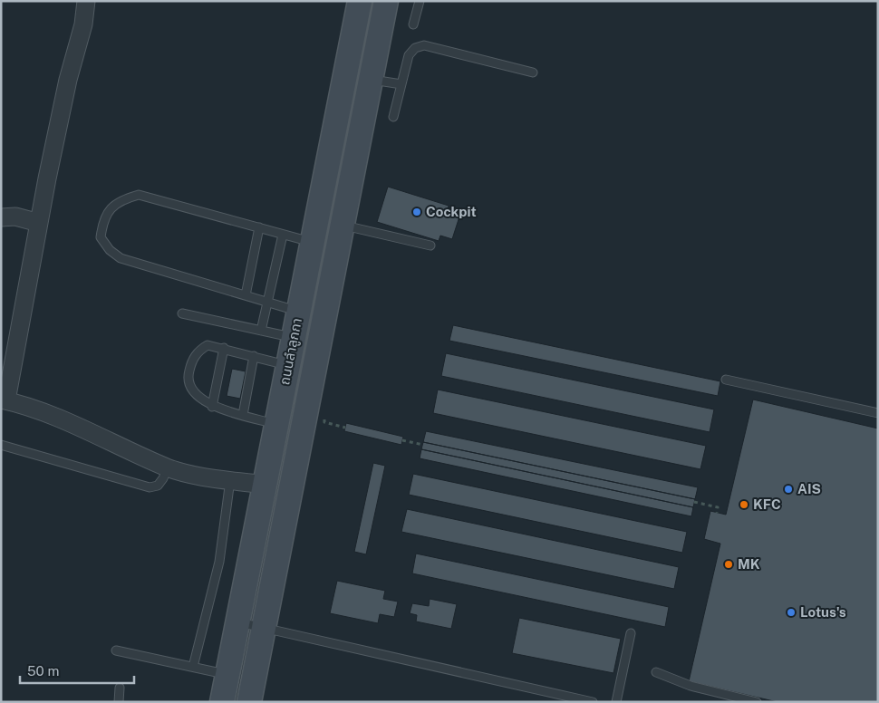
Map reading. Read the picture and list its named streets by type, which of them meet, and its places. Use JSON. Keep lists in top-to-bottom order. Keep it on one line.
{"streets":{"main road":["ถนนลำลูกกา"]},"places":["Cockpit","AIS","KFC","MK","Lotus's"],"scale_bar":"50 m"}
